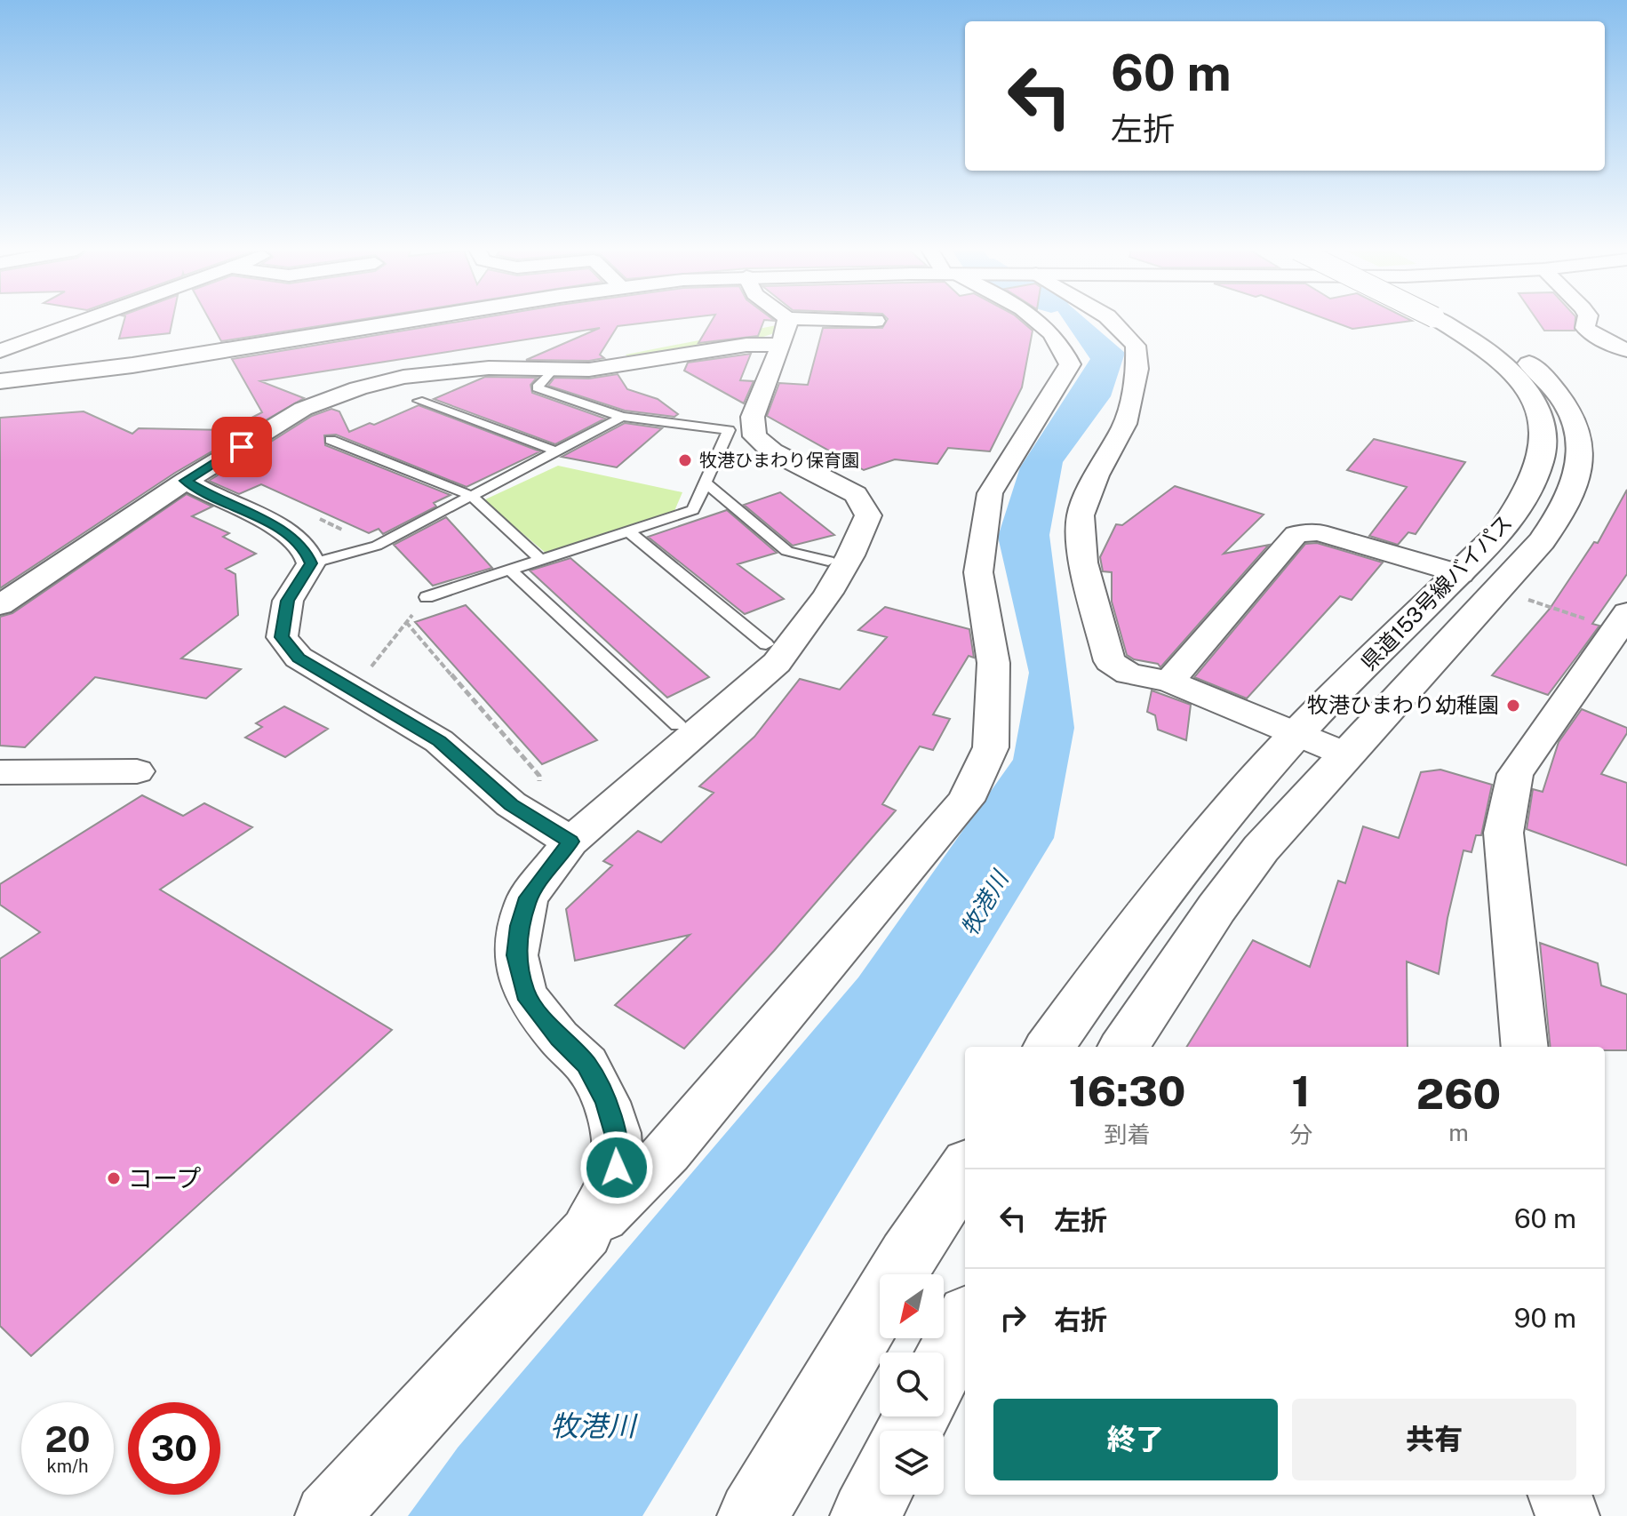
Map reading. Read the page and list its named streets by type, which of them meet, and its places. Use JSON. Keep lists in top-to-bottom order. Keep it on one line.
{"streets":{"main road":["県道153号線バイパス"]},"water":["牧港川"],"places":["牧港ひまわり保育園","牧港ひまわり幼稚園","コープ"],"north":"bottom left","page":{"turn":["60 m","左折"],"eta":["16:30","到着","1","分","260","m"],"list":[{"name":"左折","value":"60 m"},{"name":"右折","value":"90 m"}],"buttons":["終了","共有"],"speed":"20 km/h","limit":"30"}}
